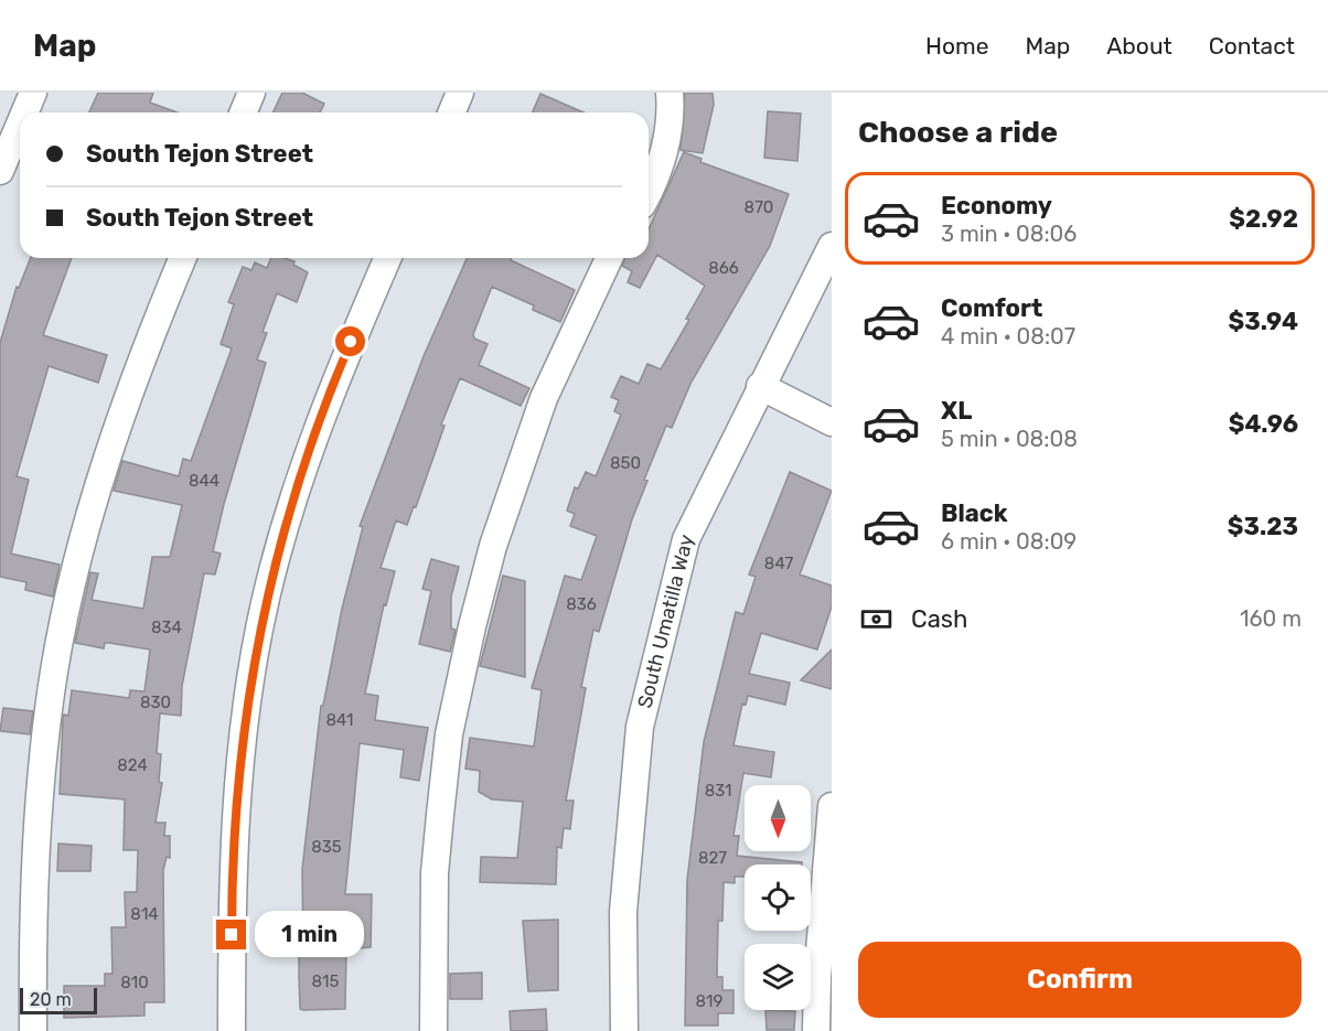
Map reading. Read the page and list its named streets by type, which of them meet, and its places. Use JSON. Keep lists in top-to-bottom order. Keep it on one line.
{"streets":{"street":["South Umatilla Way"]},"house_numbers":["870","866","850","844","847","836","834","830","841","824","831","835","827","814","815","810","819"],"scale_bar":"20 m","north":"bottom","page":{"header":"Map","nav":["Home","Map","About","Contact"],"heading":"Choose a ride","banner":["South Tejon Street","South Tejon Street"],"list":[{"name":"Economy","note":"3 min · 08:06","value":"$2.92"},{"name":"Comfort","note":"4 min · 08:07","value":"$3.94"},{"name":"XL","note":"5 min · 08:08","value":"$4.96"},{"name":"Black","note":"6 min · 08:09","value":"$3.23"}],"pay":["Cash","160 m"],"bubble":"1 min","buttons":"Confirm","scale":"20 m"}}
